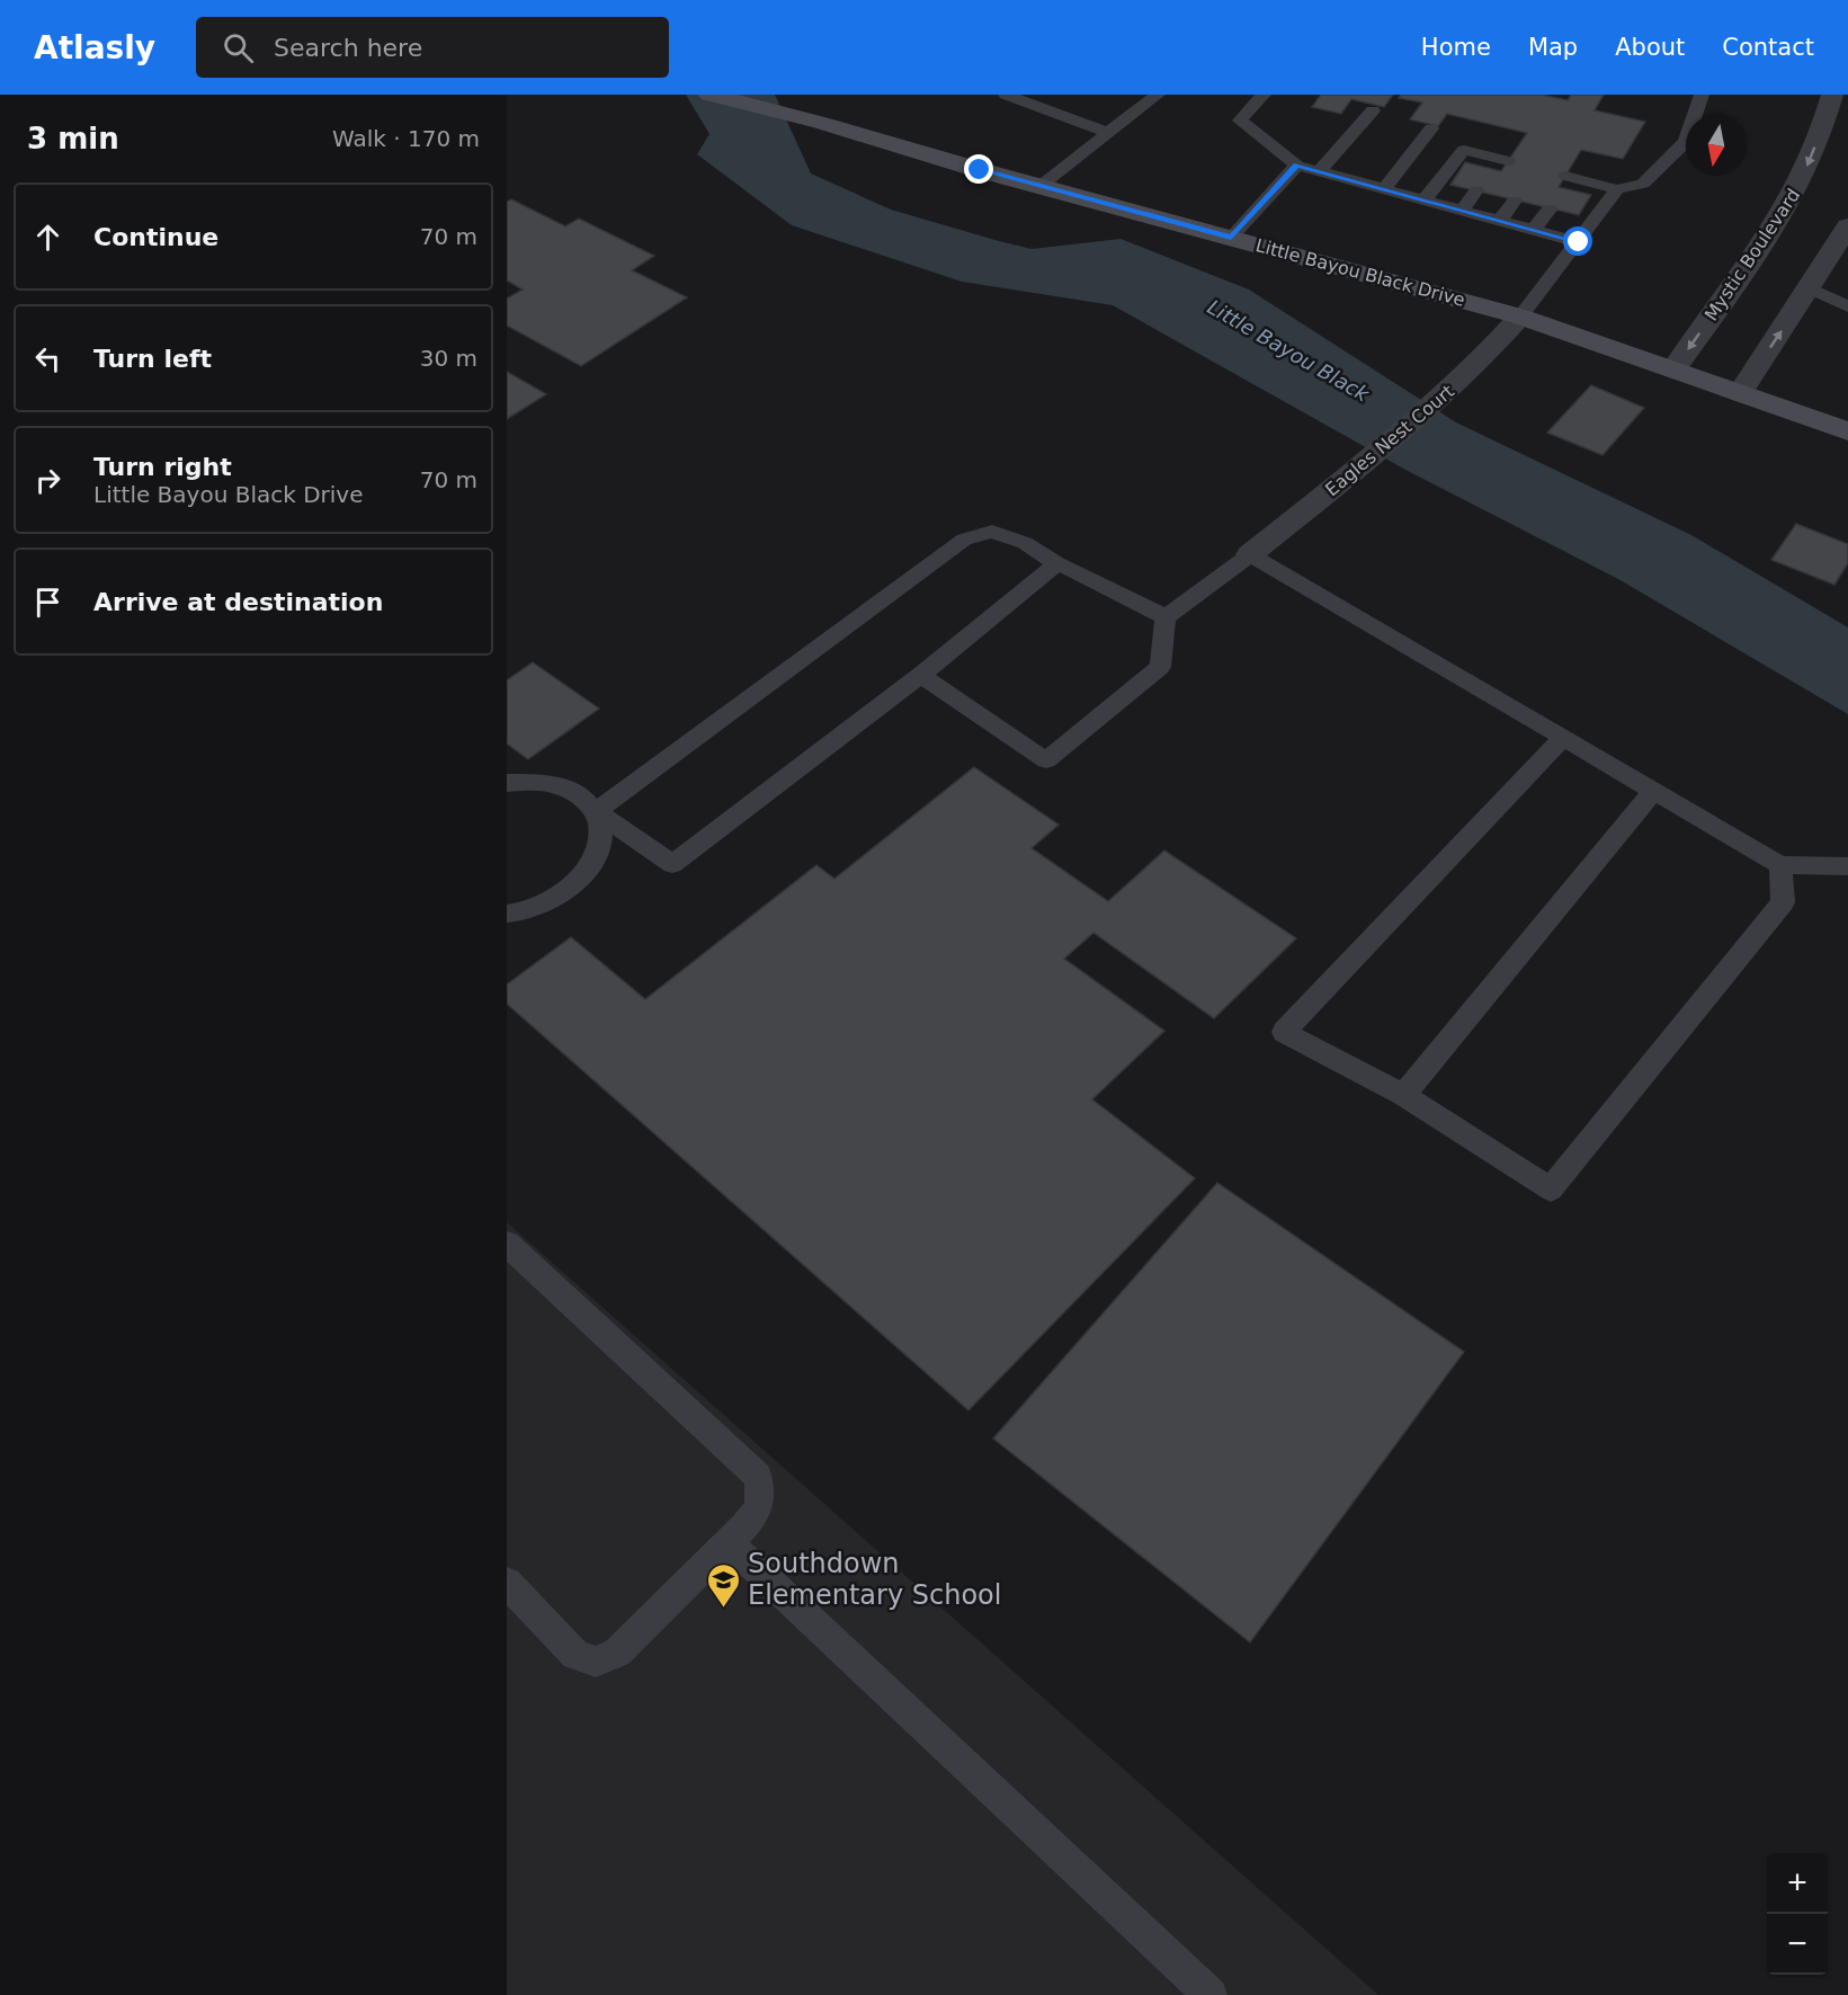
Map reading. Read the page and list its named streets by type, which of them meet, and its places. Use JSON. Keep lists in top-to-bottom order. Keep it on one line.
{"streets":{"main road":["Little Bayou Black Drive"],"street":["Mystic Boulevard","Eagles Nest Court"]},"crossings":[["Mystic Boulevard","Little Bayou Black Drive"],["Little Bayou Black Drive","Eagles Nest Court"]],"water":["Little Bayou Black"],"places":{"school or university":["Southdown Elementary School"]},"north":"bottom","page":{"header":"Atlasly","search":"Search here","nav":["Home","Map","About","Contact"],"heading":["3 min","Walk · 170 m"],"list":[["Continue","70 m"],["Turn left","30 m"],["Turn right","Little Bayou Black Drive","70 m"],"Arrive at destination"],"map_buttons":["+","−"]}}
